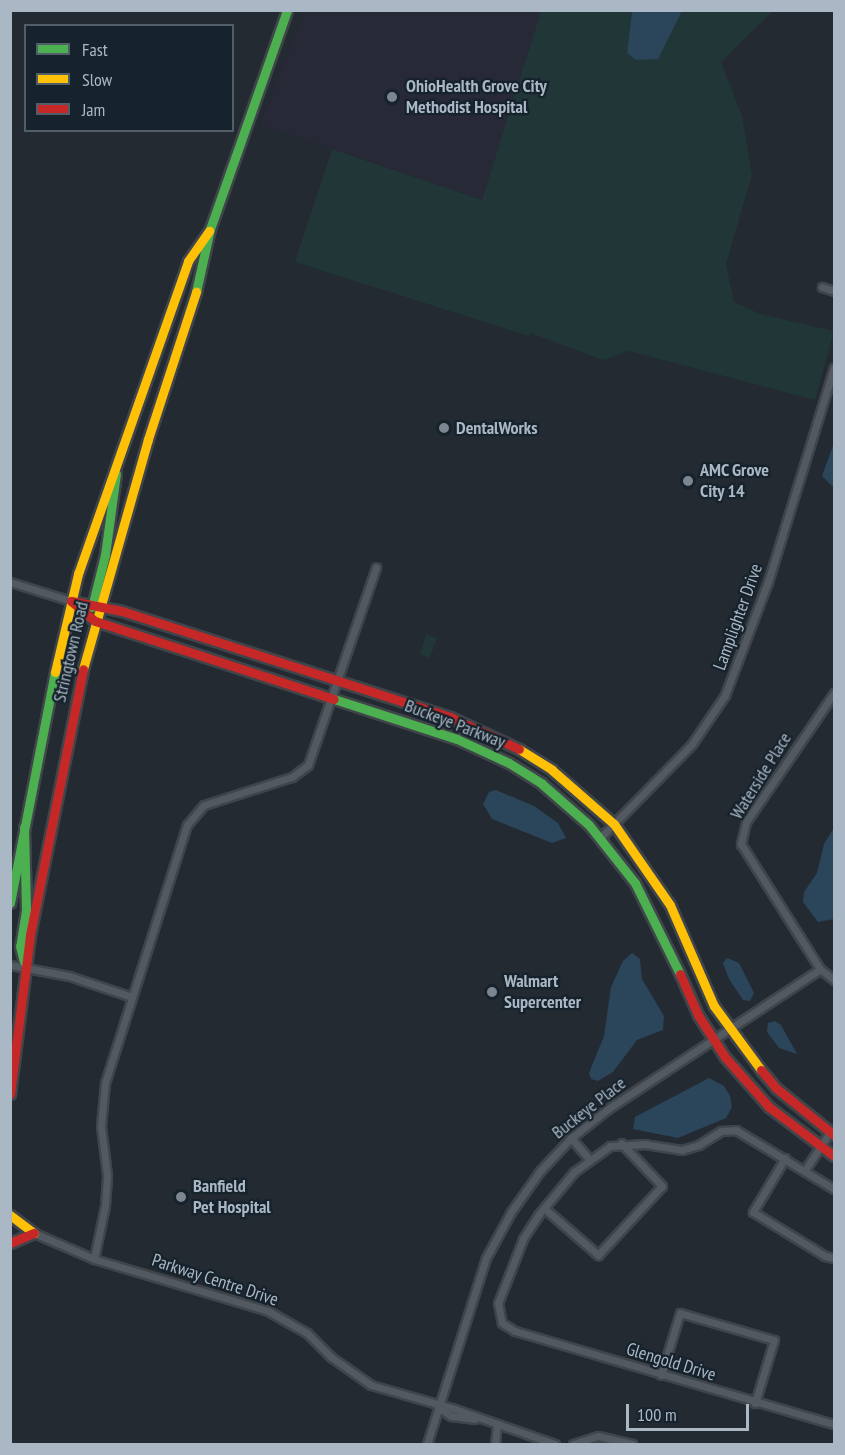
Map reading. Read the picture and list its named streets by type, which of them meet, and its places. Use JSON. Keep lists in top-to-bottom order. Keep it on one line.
{"streets":{"main road":["Stringtown Road","Buckeye Parkway"],"street":["Lamplighter Drive","Waterside Place","Buckeye Place","Parkway Centre Drive","Glengold Drive"]},"crossings":[["Lamplighter Drive","Buckeye Parkway"],["Stringtown Road","Buckeye Parkway"],["Buckeye Parkway","Buckeye Place"],["Waterside Place","Buckeye Place"],["Buckeye Place","Parkway Centre Drive"]],"places":["OhioHealth Grove City Methodist Hospital","DentalWorks","AMC Grove City 14","Walmart Supercenter","Banfield Pet Hospital"],"legend":["Fast","Slow","Jam"],"scale_bar":"100 m"}
